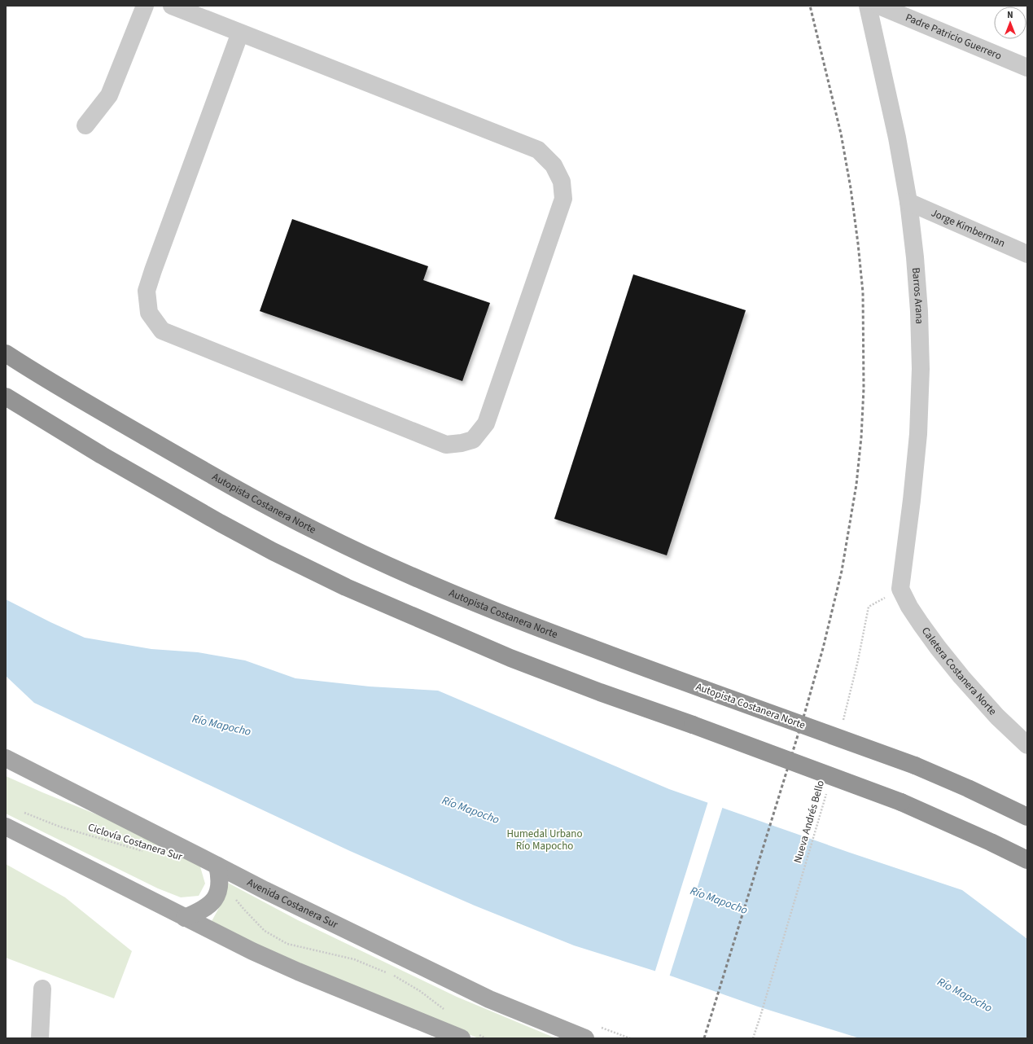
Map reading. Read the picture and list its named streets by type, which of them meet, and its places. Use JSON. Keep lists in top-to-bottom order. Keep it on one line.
{"streets":{"highway":["Autopista Costanera Norte"],"main road":["Avenida Costanera Sur"],"street":["Padre Patricio Guerrero","Jorge Kimberman","Barros Arana","Caletera Costanera Norte"],"path":["Nueva Andrés Bello","Ciclovía Costanera Sur"]},"crossings":[["Jorge Kimberman","Barros Arana"],["Barros Arana","Caletera Costanera Norte"]],"water":["Río Mapocho"],"parks":["Humedal Urbano Río Mapocho"],"north":"top"}
